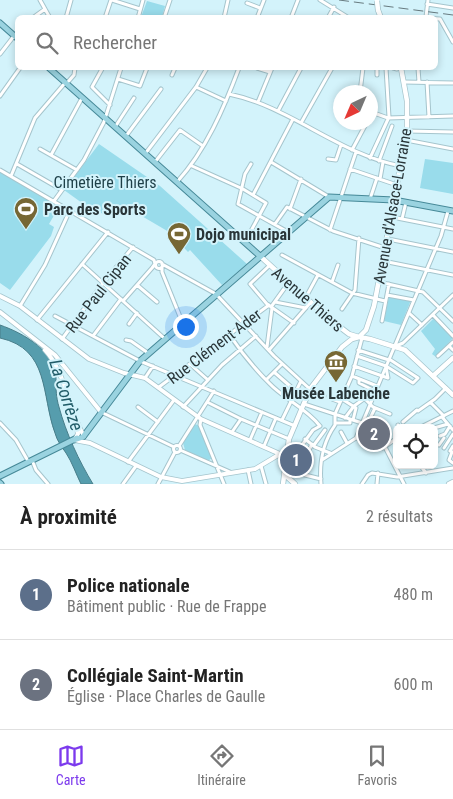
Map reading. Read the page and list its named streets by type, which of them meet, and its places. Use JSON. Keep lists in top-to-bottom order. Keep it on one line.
{"streets":{"main road":["Avenue d'Alsace-Lorraine","Avenue Thiers"],"street":["Rue Paul Cipan","Rue Clément Ader"]},"crossings":[["Avenue Thiers","Rue Clément Ader"]],"water":["La Corrèze"],"parks":["Cimetière Thiers"],"places":{"sports":["Parc des Sports","Dojo municipal"],"museum":["Musée Labenche"]},"north":"bottom left","page":{"search":"Rechercher","pins":["2","1"],"heading":["À proximité","2 résultats"],"list":[{"mark":"1","name":"Police nationale","note":"Bâtiment public · Rue de Frappe","value":"480 m"},{"mark":"2","name":"Collégiale Saint-Martin","note":"Église · Place Charles de Gaulle","value":"600 m"}],"nav":["Carte","Itinéraire","Favoris"]}}
